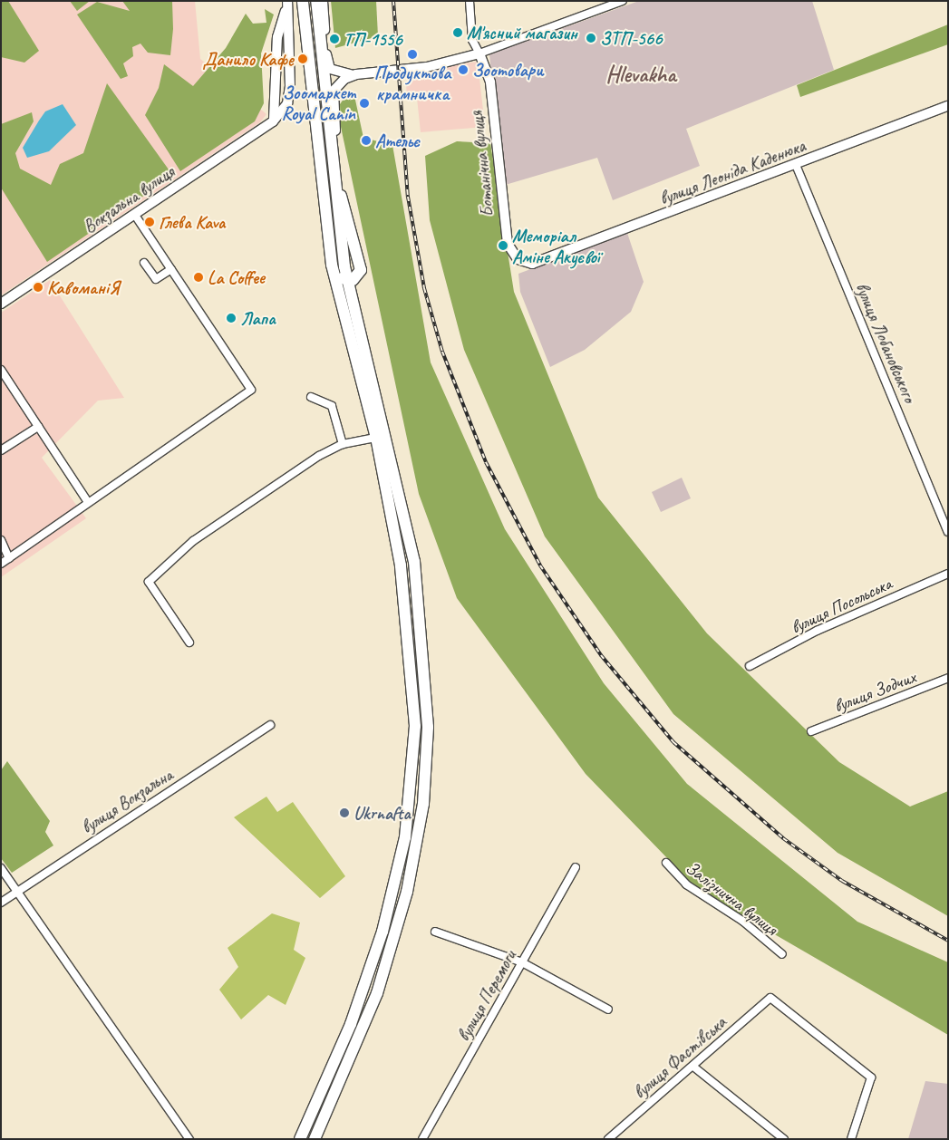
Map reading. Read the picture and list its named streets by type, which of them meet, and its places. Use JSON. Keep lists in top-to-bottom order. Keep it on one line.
{"streets":{"street":["Ботанічна вулиця","вулиця Леоніда Каденюка","Вокзальна вулиця","вулиця Лобановського","вулиця Посольська","вулиця Зодчих","вулиця Вокзальна","Залізнична вулиця","вулиця Перемоги","вулиця Фастівська"]},"crossings":[["Ботанічна вулиця","вулиця Леоніда Каденюка"],["вулиця Леоніда Каденюка","вулиця Лобановського"]],"districts":["Hlevakha"],"places":["М'ясний магазин","ЗТП-566","ТП-1556","Продуктова крамничка","Данило Кафе","Зоотовари","Зоомаркет Royal Canin","Ательє","Глева Kava","Меморіал Аміне Акуєвої","La Coffee","КавоманіЯ","Лапа","Ukrnafta"]}
